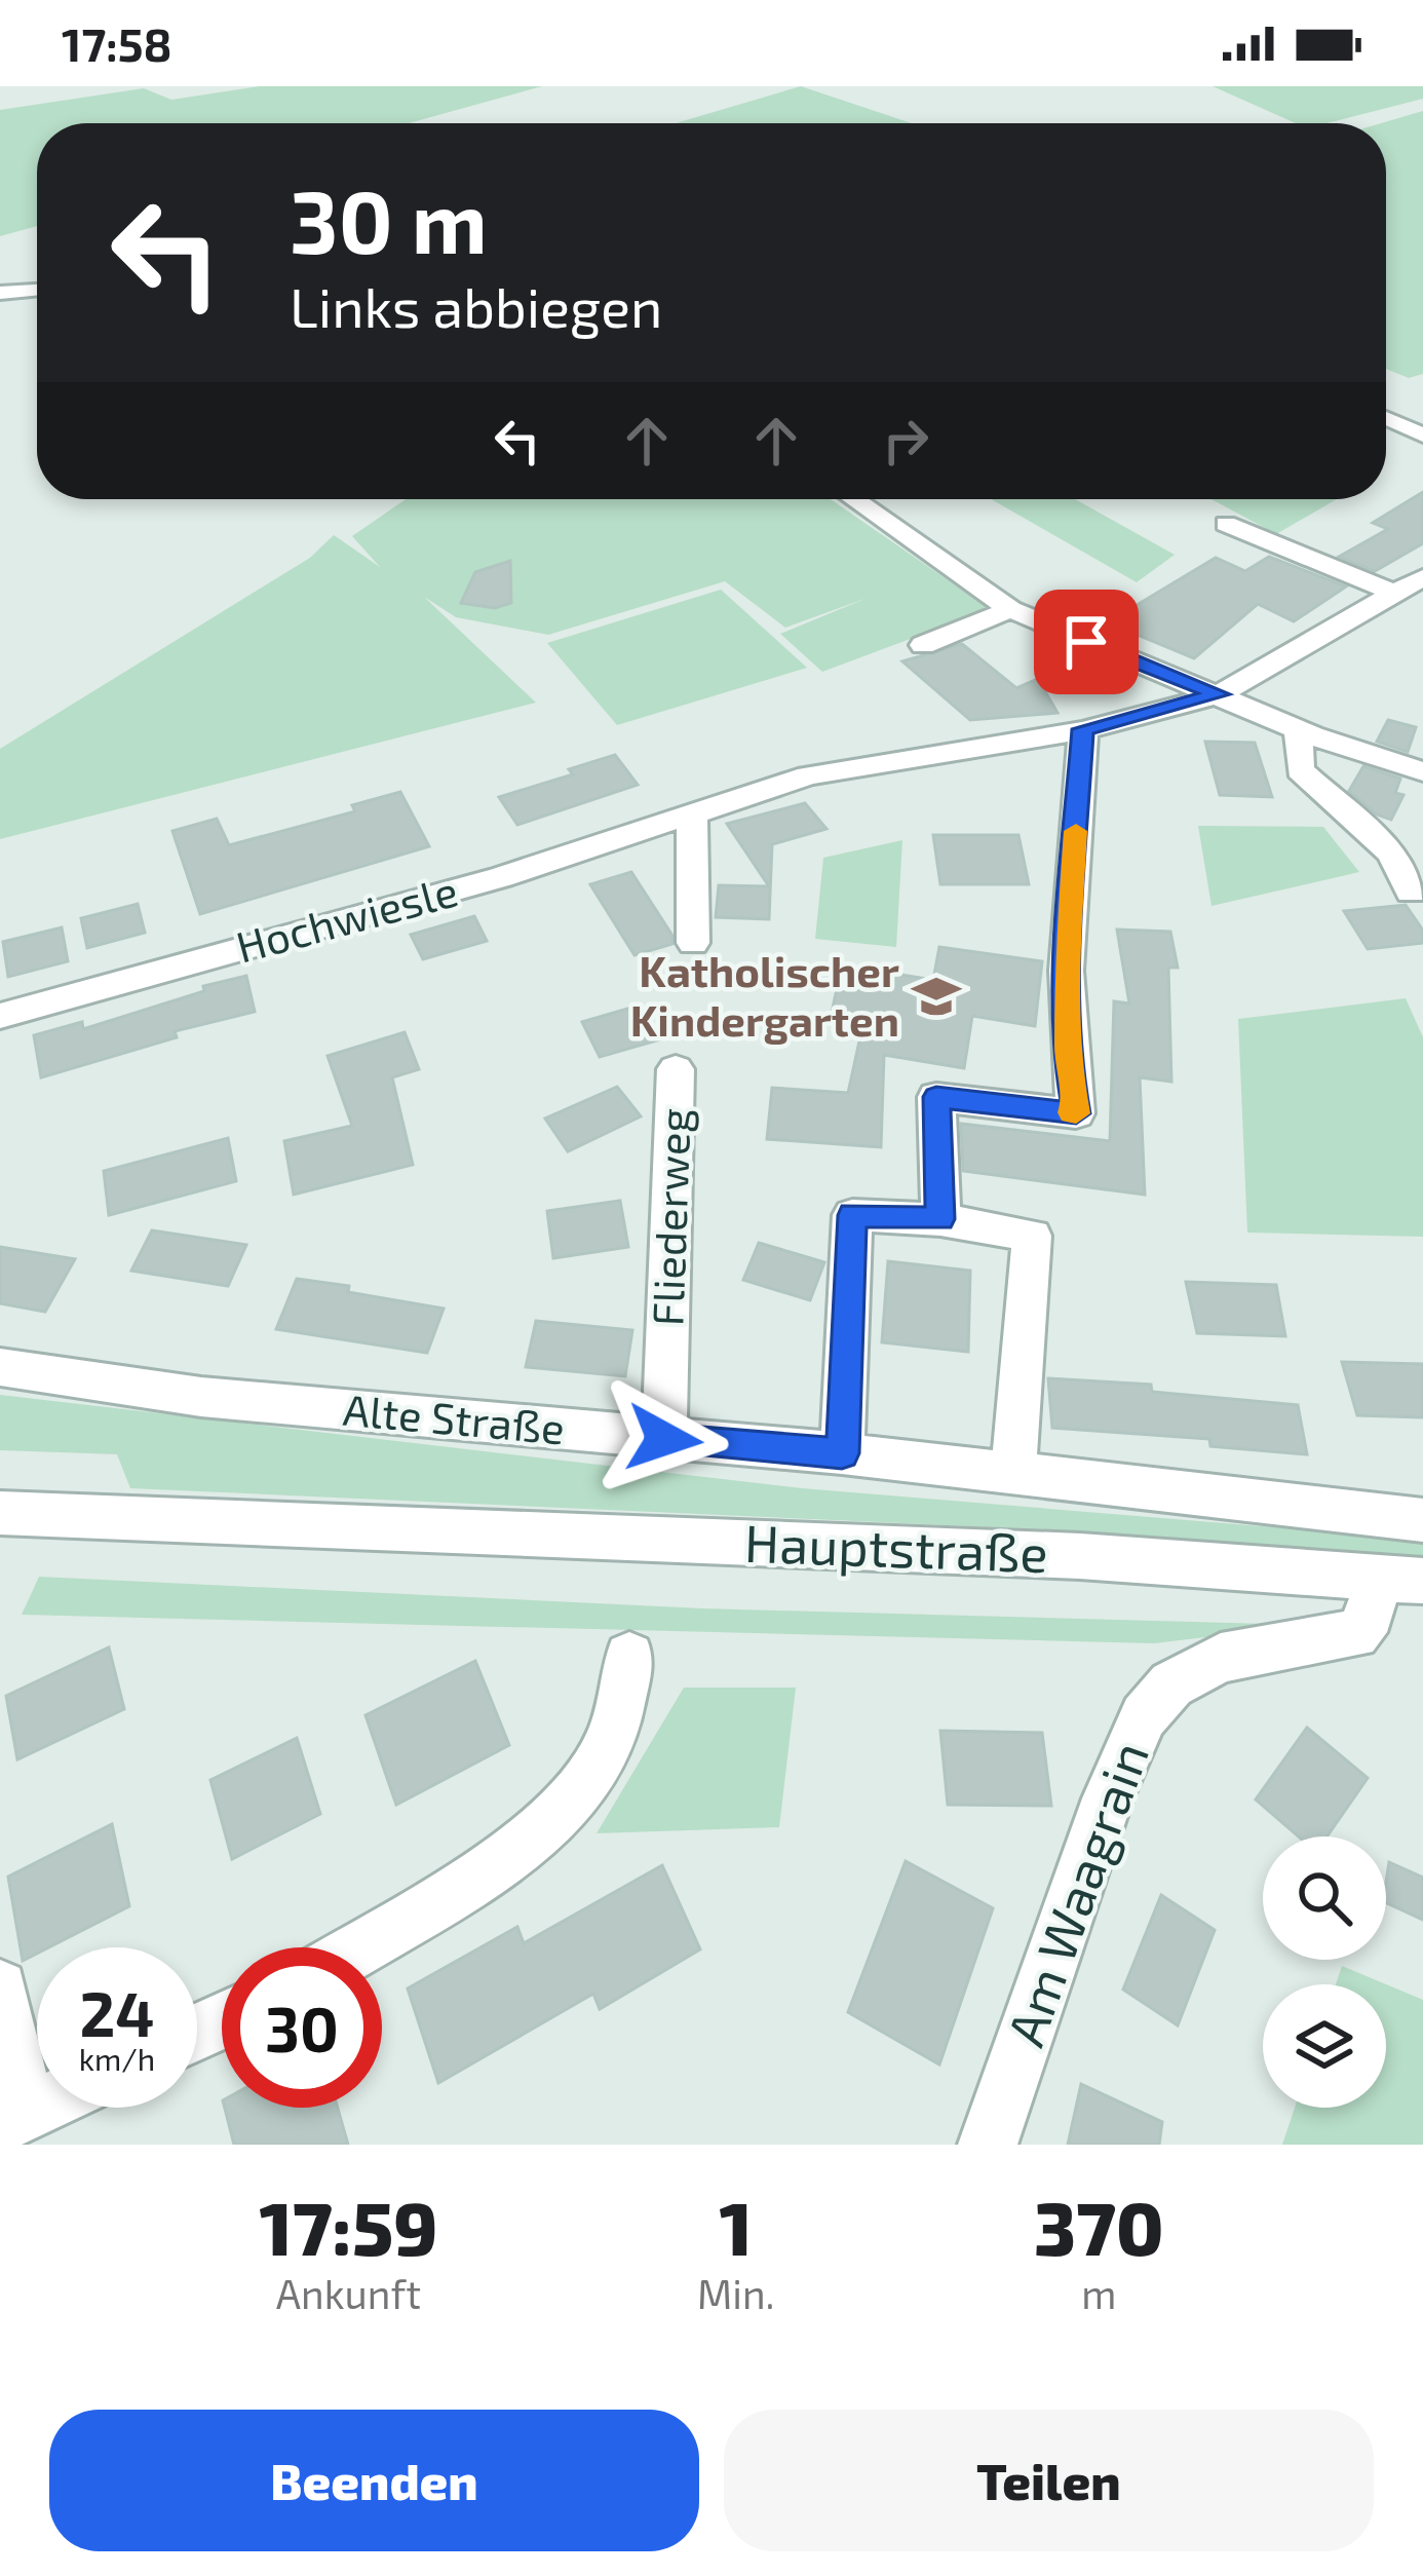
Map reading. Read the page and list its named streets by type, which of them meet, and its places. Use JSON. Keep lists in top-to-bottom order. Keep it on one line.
{"streets":{"street":["Hochwiesle","Fliederweg","Alte Straße","Hauptstraße","Am Waagrain"]},"crossings":[["Fliederweg","Alte Straße"],["Hauptstraße","Am Waagrain"]],"places":{"school or university":["Katholischer Kindergarten"]},"page":{"status":"17:58","turn":["30 m","Links abbiegen"],"speed":"24 km/h","limit":"30","eta":["17:59","Ankunft","1","Min.","370","m"],"buttons":["Beenden","Teilen"]}}
